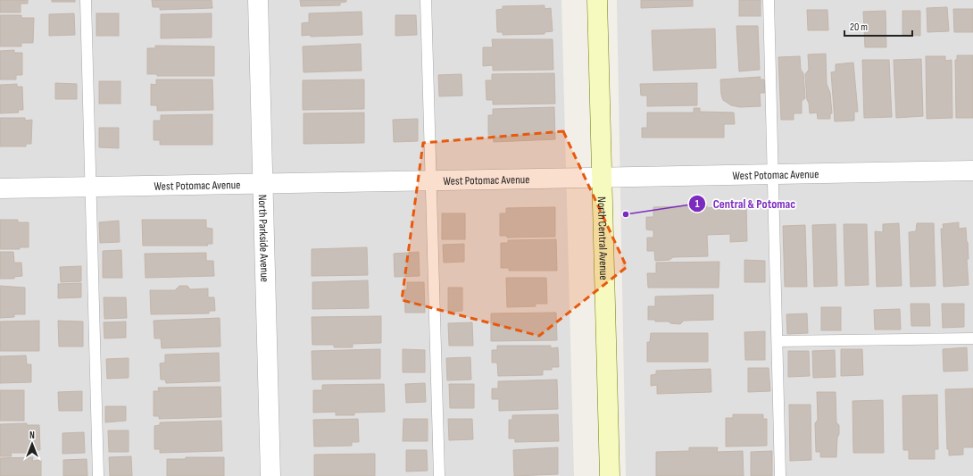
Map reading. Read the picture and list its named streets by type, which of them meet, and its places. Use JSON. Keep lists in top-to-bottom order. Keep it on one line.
{"streets":{"street":["West Potomac Avenue","North Parkside Avenue","North Central Avenue"]},"crossings":[["West Potomac Avenue","North Parkside Avenue"],["West Potomac Avenue","North Central Avenue"]],"places":["Central & Potomac"],"scale_bar":"20 m","north":"top"}
